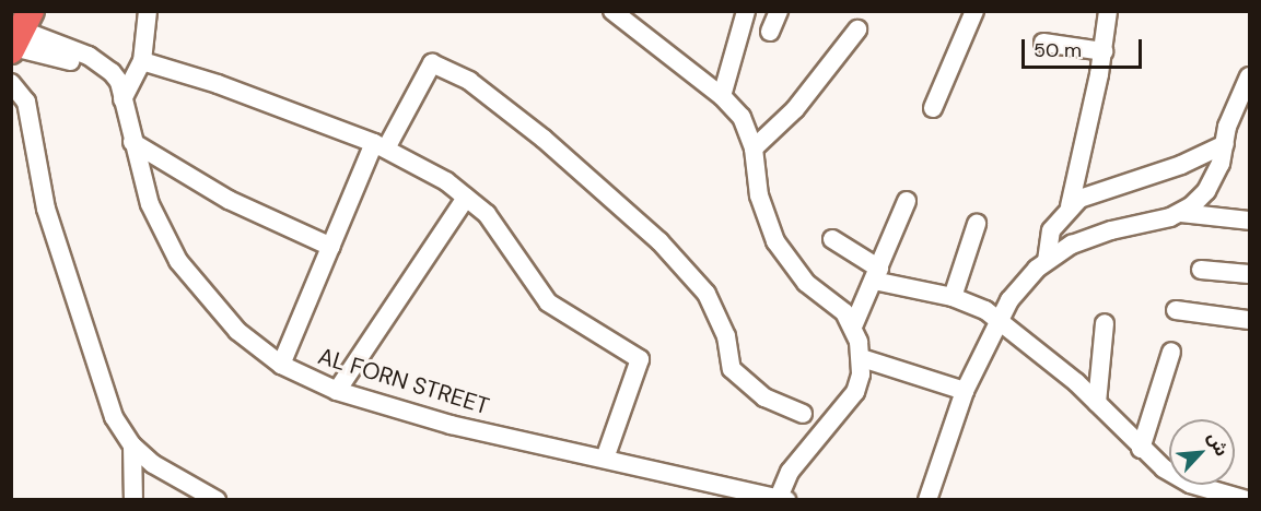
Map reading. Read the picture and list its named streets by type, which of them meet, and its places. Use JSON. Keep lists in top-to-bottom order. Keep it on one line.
{"streets":{"street":["AL FORN STREET"]},"scale_bar":"50 m","north":"top right"}
